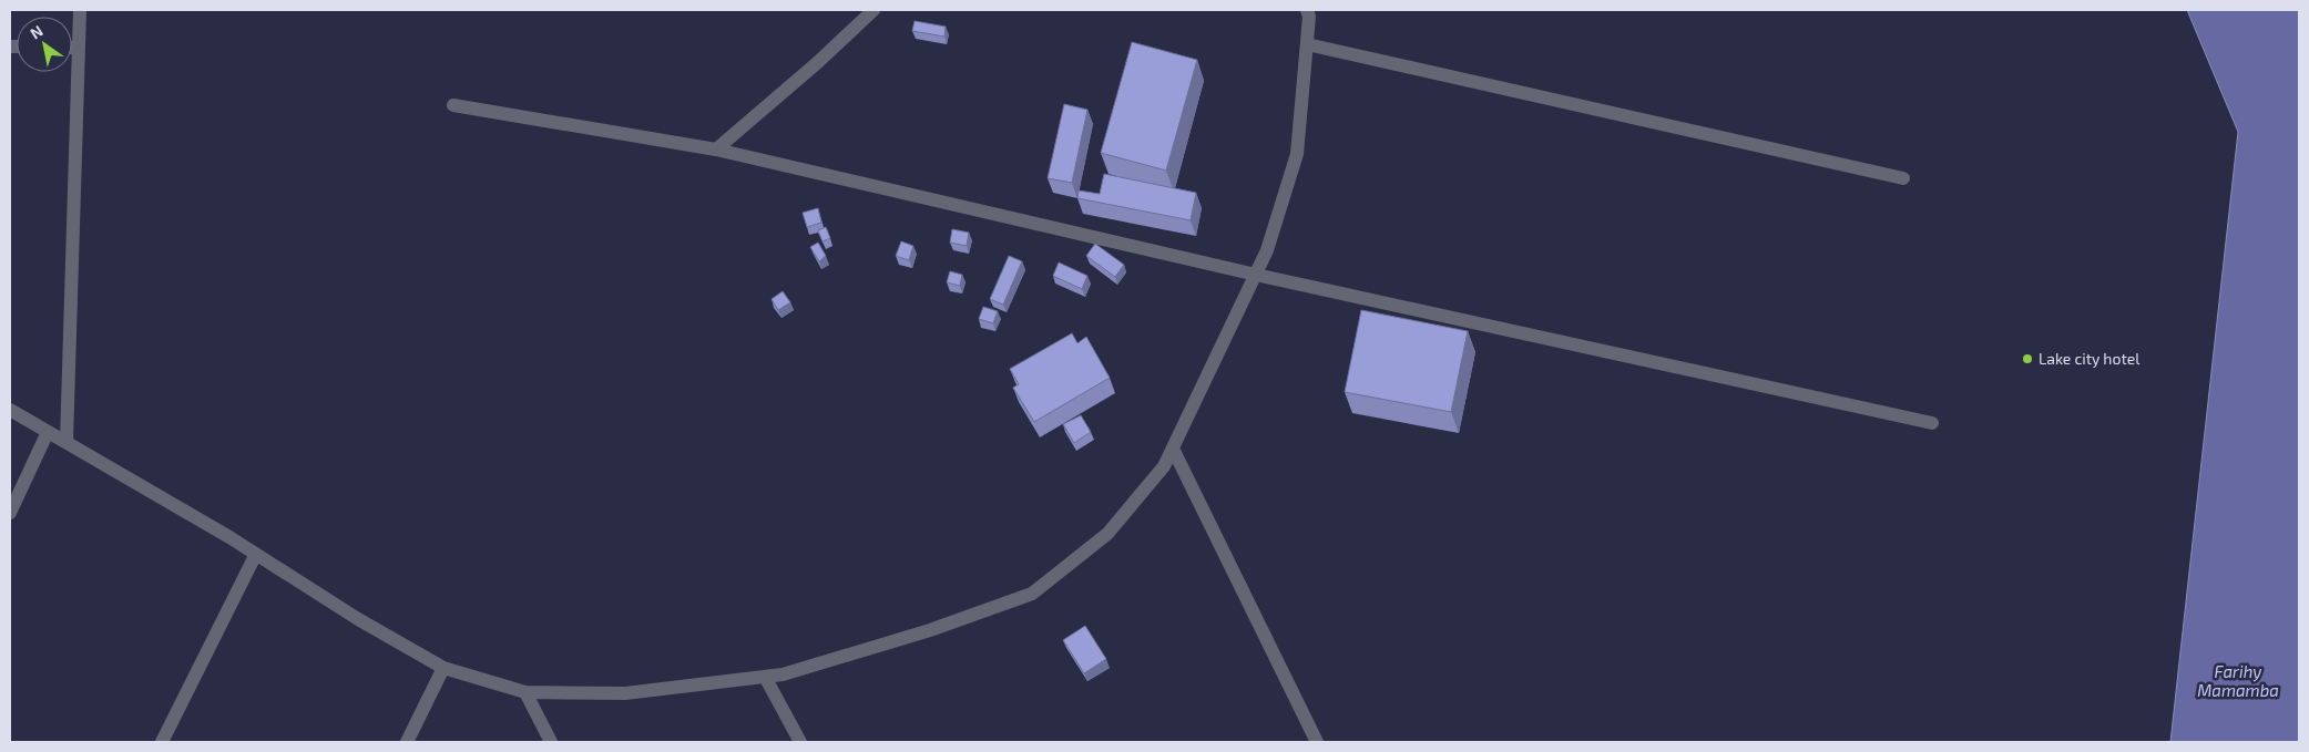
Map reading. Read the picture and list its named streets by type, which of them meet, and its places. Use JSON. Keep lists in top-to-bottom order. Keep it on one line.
{"water":["Farihy Mamamba"],"places":["Lake city hotel"],"north":"top left"}
